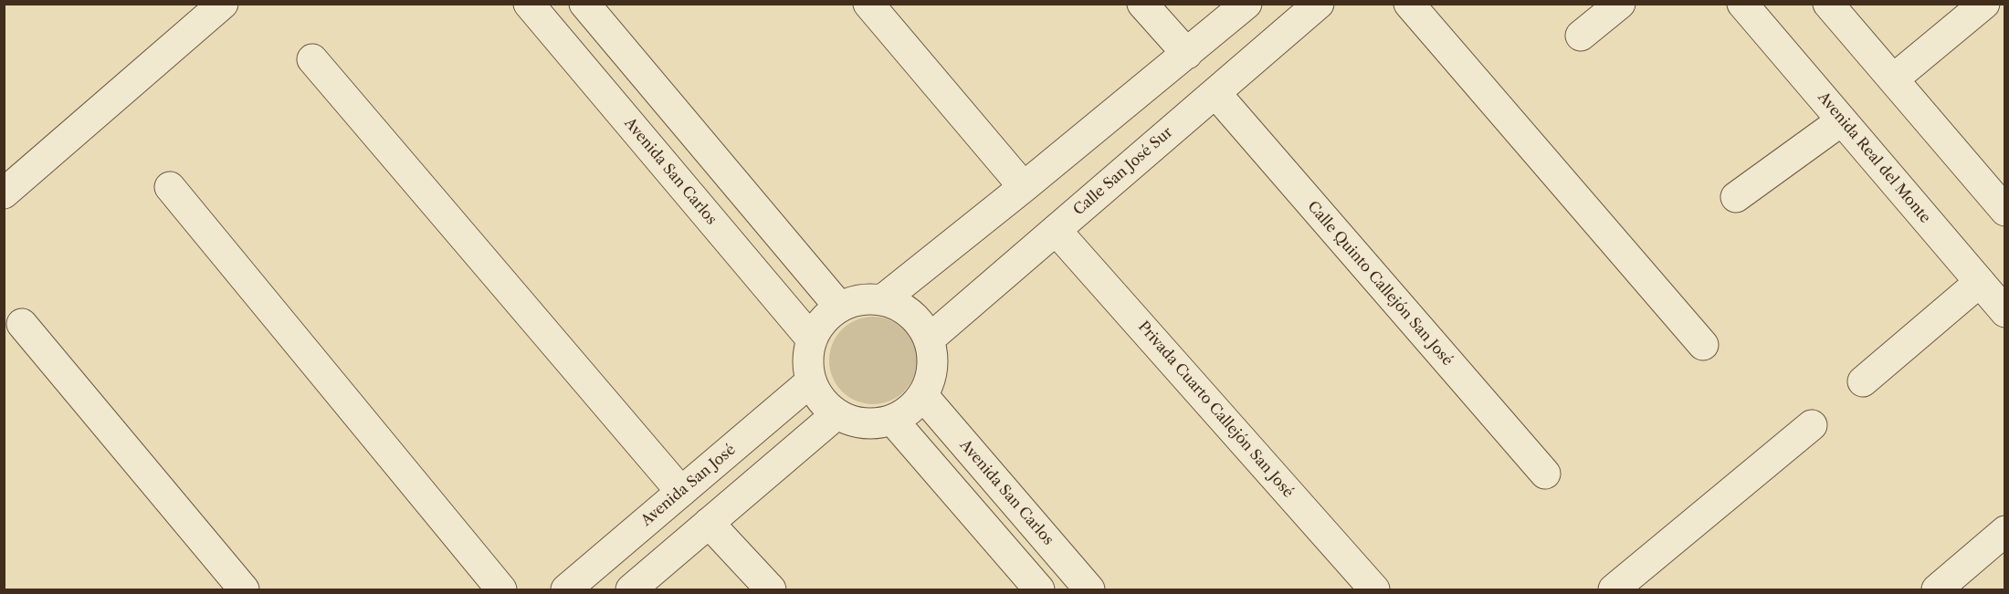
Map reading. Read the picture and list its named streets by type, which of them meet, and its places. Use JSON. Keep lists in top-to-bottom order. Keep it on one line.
{"streets":{"street":["Avenida Real del Monte","Avenida San Carlos","Calle San José Sur","Calle Quinto Callejón San José","Privada Cuarto Callejón San José","Avenida San José"]},"crossings":[["Avenida San Carlos","Calle San José Sur"],["Avenida San Carlos","Avenida San José"],["Calle San José Sur","Calle Quinto Callejón San José"],["Calle San José Sur","Privada Cuarto Callejón San José"],["Calle San José Sur","Avenida San José"]]}
